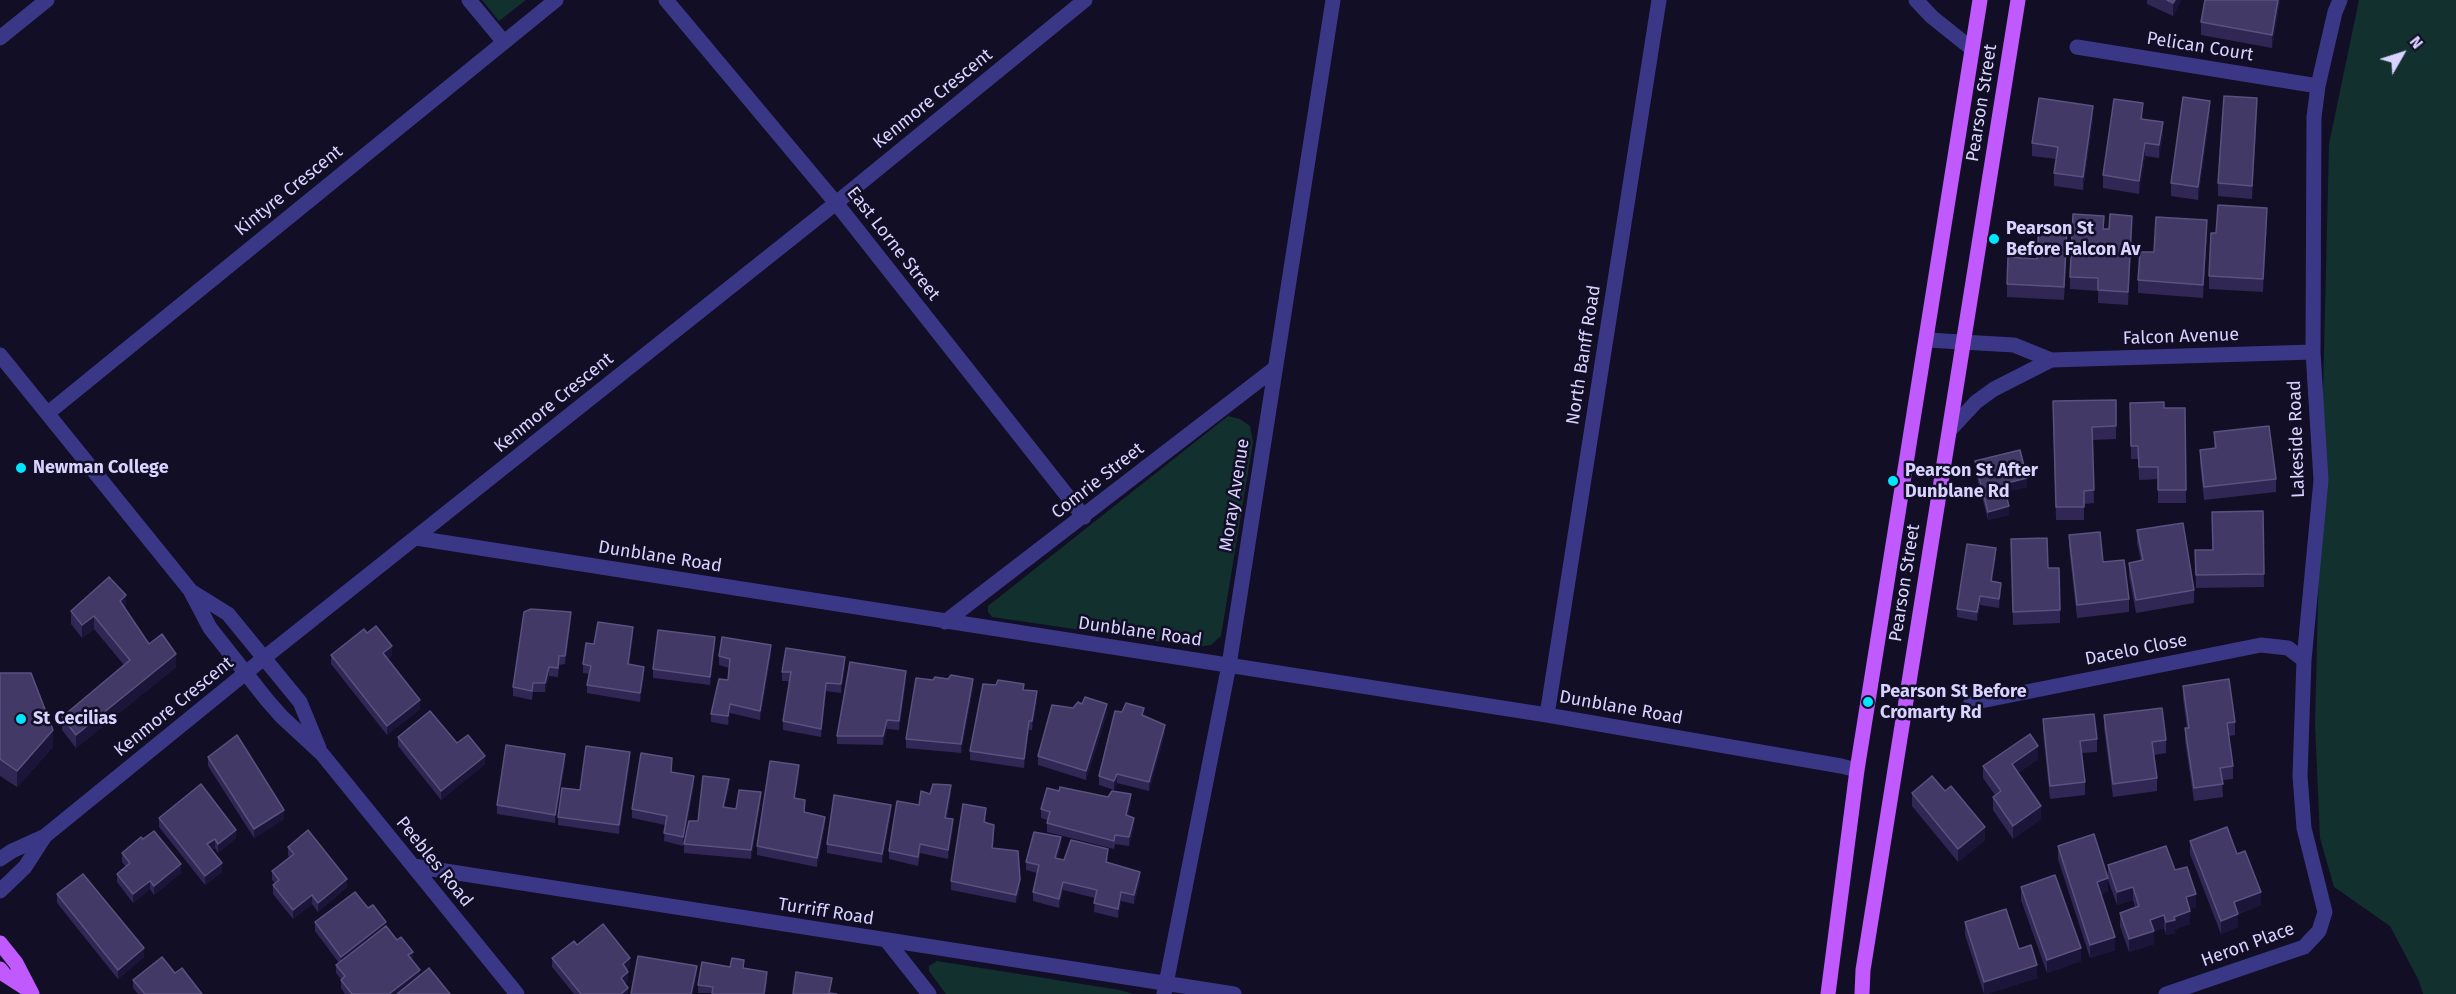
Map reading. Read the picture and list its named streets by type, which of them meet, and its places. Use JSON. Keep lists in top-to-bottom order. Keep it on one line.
{"streets":{"main road":["Pearson Street"],"street":["Pelican Court","Kenmore Crescent","Kintyre Crescent","East Lorne Street","Falcon Avenue","North Banff Road","Lakeside Road","Comrie Street","Moray Avenue","Dunblane Road","Dacelo Close","Peebles Road","Turriff Road","Heron Place"]},"crossings":[["Pelican Court","Lakeside Road"],["Kenmore Crescent","East Lorne Street"],["Kenmore Crescent","Dunblane Road"],["Kenmore Crescent","Peebles Road"],["Pearson Street","Falcon Avenue"],["Pearson Street","Dunblane Road"],["Kintyre Crescent","Peebles Road"],["East Lorne Street","Comrie Street"],["Falcon Avenue","Lakeside Road"],["North Banff Road","Dunblane Road"],["Lakeside Road","Dacelo Close"],["Lakeside Road","Heron Place"],["Comrie Street","Moray Avenue"],["Comrie Street","Dunblane Road"],["Moray Avenue","Dunblane Road"],["Moray Avenue","Turriff Road"],["Peebles Road","Turriff Road"]],"places":["Pearson St Before Falcon Av","Newman College","Pearson St After Dunblane Rd","Pearson St Before Cromarty Rd","St Cecilias"],"north":"top right"}
